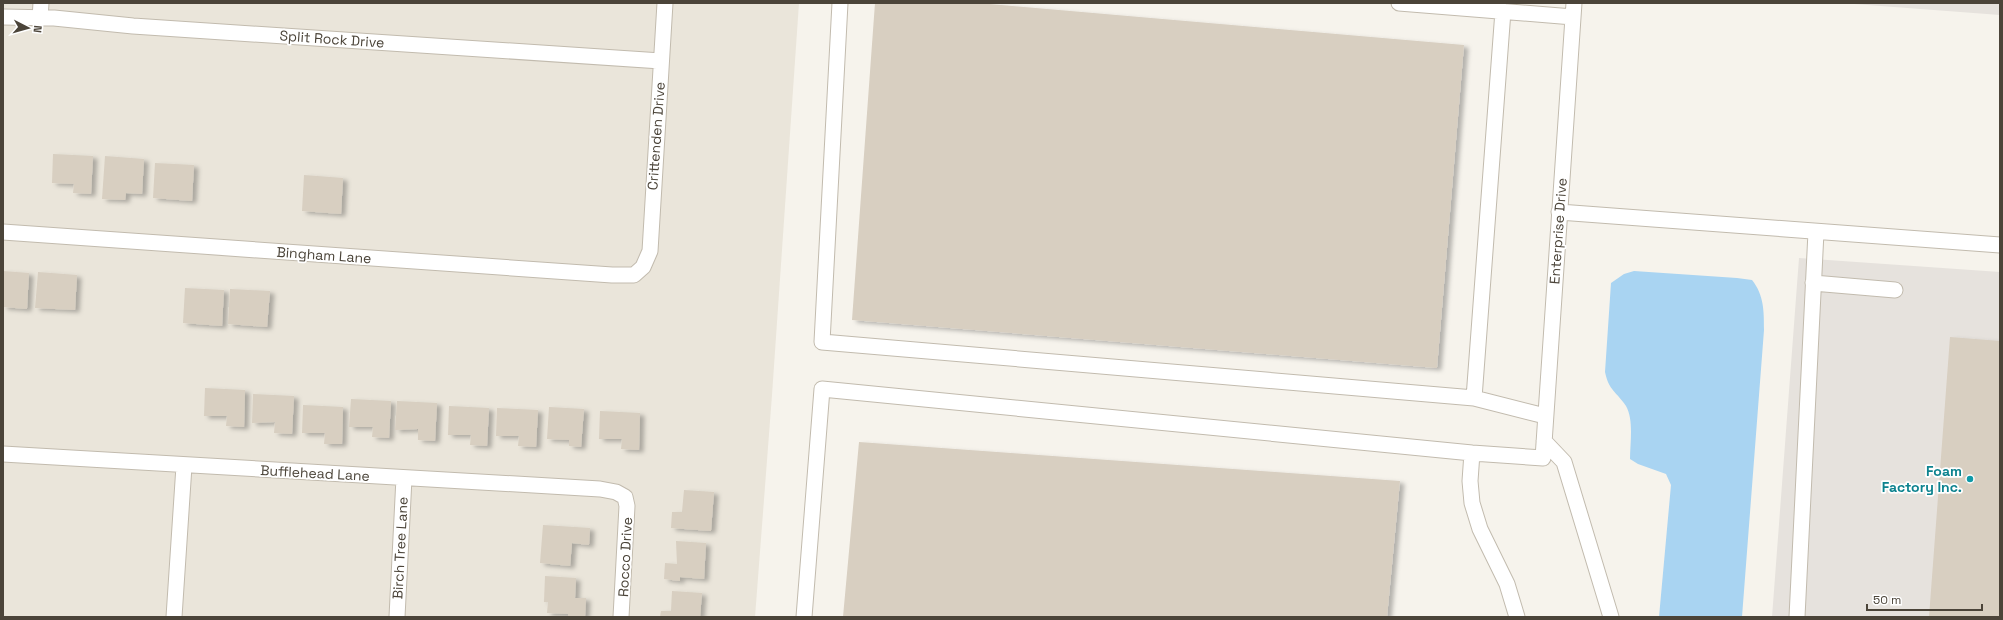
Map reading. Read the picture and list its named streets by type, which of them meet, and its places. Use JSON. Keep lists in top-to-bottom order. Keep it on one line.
{"streets":{"street":["Split Rock Drive","Crittenden Drive","Enterprise Drive","Bingham Lane","Bufflehead Lane","Birch Tree Lane","Rocco Drive"]},"crossings":[["Split Rock Drive","Crittenden Drive"],["Crittenden Drive","Bingham Lane"],["Bufflehead Lane","Birch Tree Lane"],["Bufflehead Lane","Rocco Drive"]],"places":["Foam Factory Inc."],"scale_bar":"50 m","north":"right"}
